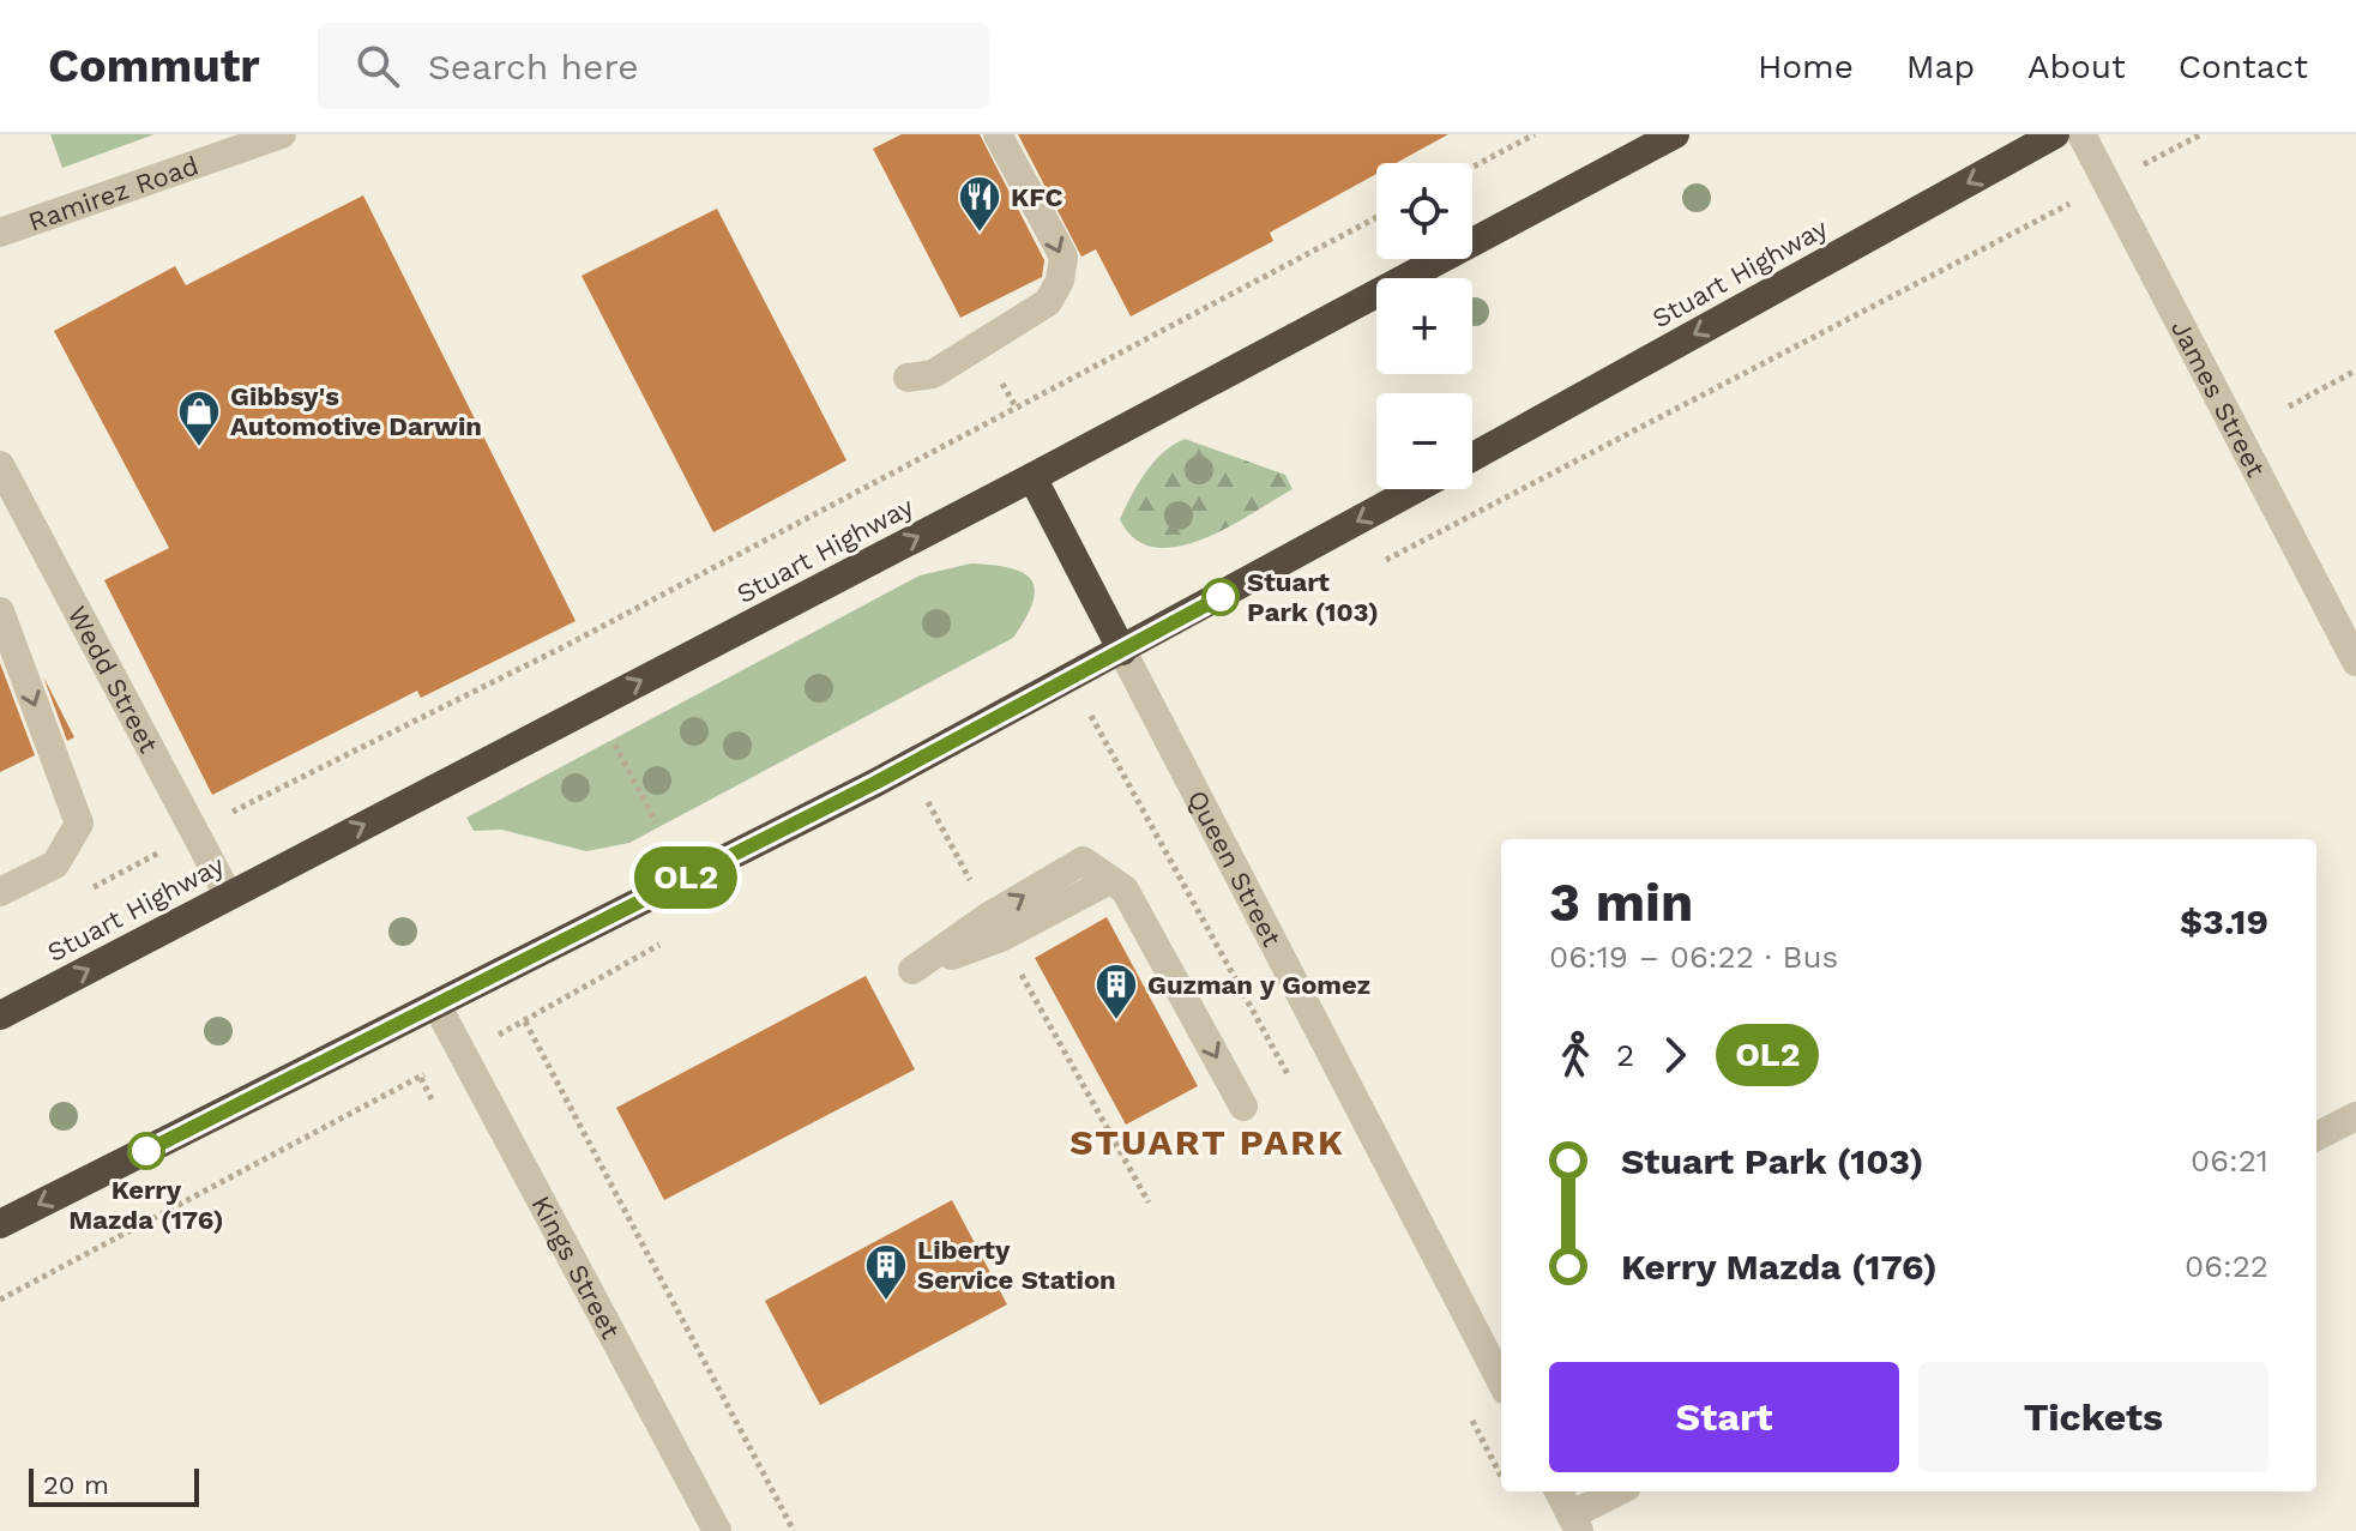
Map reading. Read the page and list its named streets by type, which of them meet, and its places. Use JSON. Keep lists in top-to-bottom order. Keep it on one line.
{"streets":{"highway":["Stuart Highway"],"street":["Ramirez Road","James Street","Wedd Street","Queen Street","Kings Street"]},"crossings":[["Stuart Highway","Wedd Street"]],"districts":["STUART PARK"],"places":{"restaurant":["KFC"],"shop":["Gibbsy's Automotive Darwin"],"other":["Stuart Park (103)","Kerry Mazda (176)"],"building":["Guzman y Gomez","Liberty Service Station"]},"lines":["bus line OL2"],"scale_bar":"20 m","page":{"header":"Commutr","search":"Search here","nav":["Home","Map","About","Contact"],"on_map":"OL2","map_buttons":["+","−"],"heading":["3 min","06:19 – 06:22 · Bus","$3.19"],"legs":["2","OL2"],"list":[{"name":"Stuart Park (103)","value":"06:21"},{"name":"Kerry Mazda (176)","value":"06:22"}],"buttons":["Start","Tickets"],"scale":"20 m"}}
